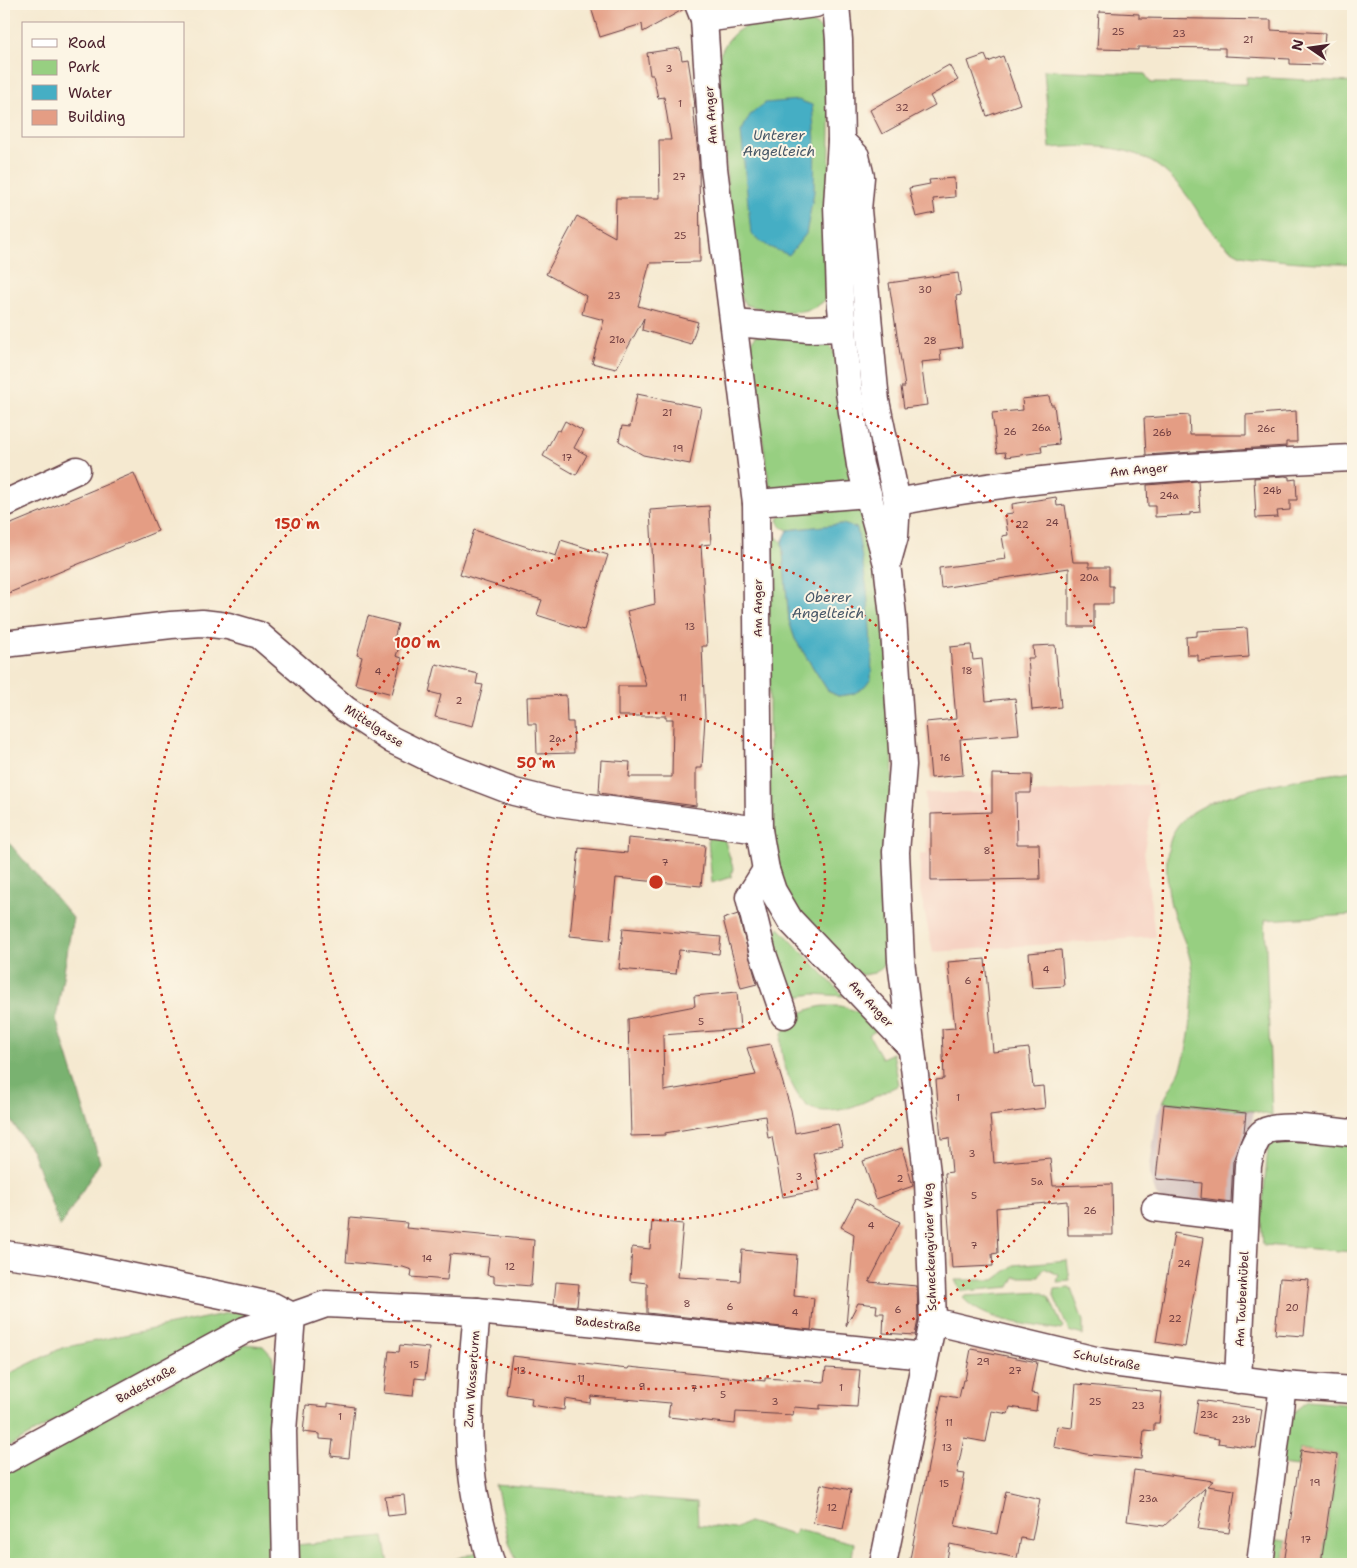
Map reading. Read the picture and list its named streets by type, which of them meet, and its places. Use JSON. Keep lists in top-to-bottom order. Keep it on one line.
{"streets":{"street":["Am Anger","Mittelgasse","Schneckengrüner Weg","Am Taubenhübel","Badestraße","Schulstraße","Zum Wasserturm"]},"crossings":[["Am Anger","Mittelgasse"],["Am Anger","Schneckengrüner Weg"],["Schneckengrüner Weg","Badestraße"],["Schneckengrüner Weg","Schulstraße"],["Am Taubenhübel","Schulstraße"],["Badestraße","Zum Wasserturm"]],"water":["Unterer Angelteich","Oberer Angelteich"],"house_numbers":["25","23","21","3","1","32","27","25","30","23","21a","28","21","26a","26c","26","26b","19","17","24b","24a","24","22","20a","13","18","4","11","2","2a","16","8","7","4","6","5","1","3","3","2","5a","5","26","4","7","14","24","12","8","6","20","6","4","22","29","15","13","27","11","9","1","7","5","3","25","23","23c","1","23b","11","13","19","15","23a","12","17"],"legend":["Road","Park","Water","Building"],"north":"left","rings":["150 m","100 m","50 m"]}
